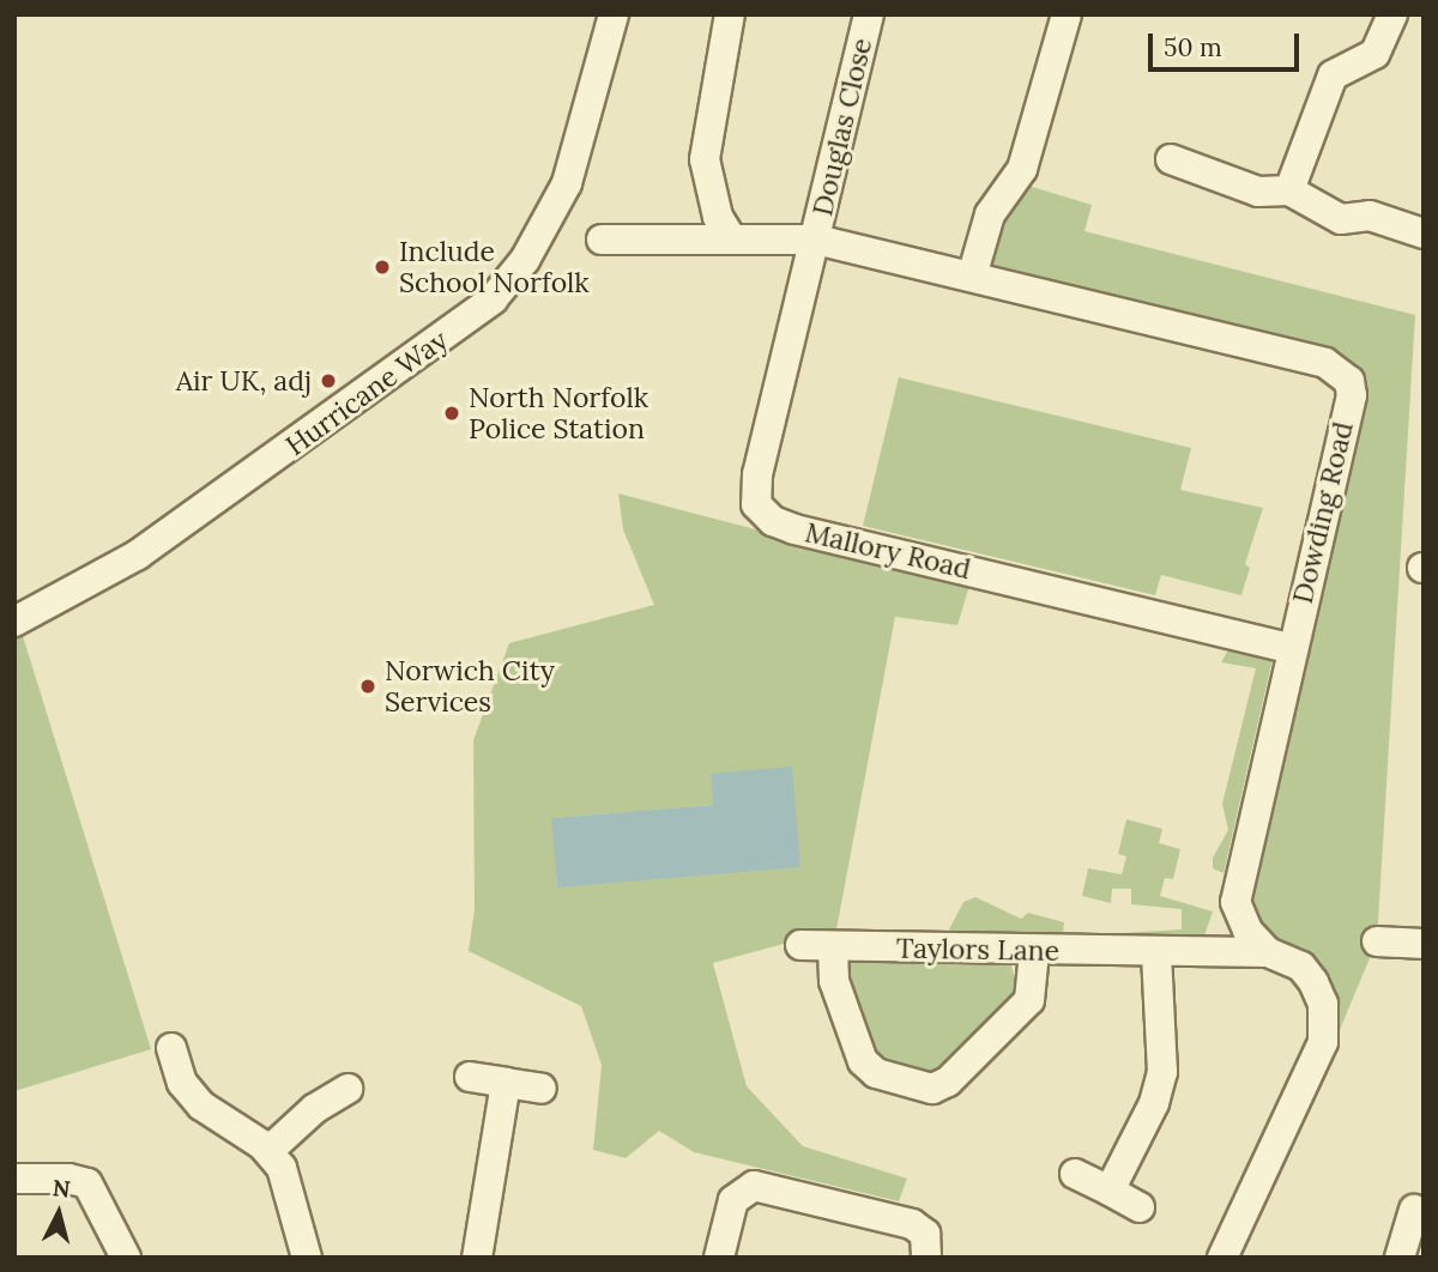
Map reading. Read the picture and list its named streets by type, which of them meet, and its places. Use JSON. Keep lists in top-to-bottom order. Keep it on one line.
{"streets":{"street":["Douglas Close","Hurricane Way","Dowding Road","Mallory Road","Taylors Lane"]},"crossings":[["Douglas Close","Dowding Road"],["Douglas Close","Mallory Road"],["Dowding Road","Mallory Road"],["Dowding Road","Taylors Lane"]],"places":["Include School Norfolk","Air UK, adj","North Norfolk Police Station","Norwich City Services"],"scale_bar":"50 m","north":"top"}
